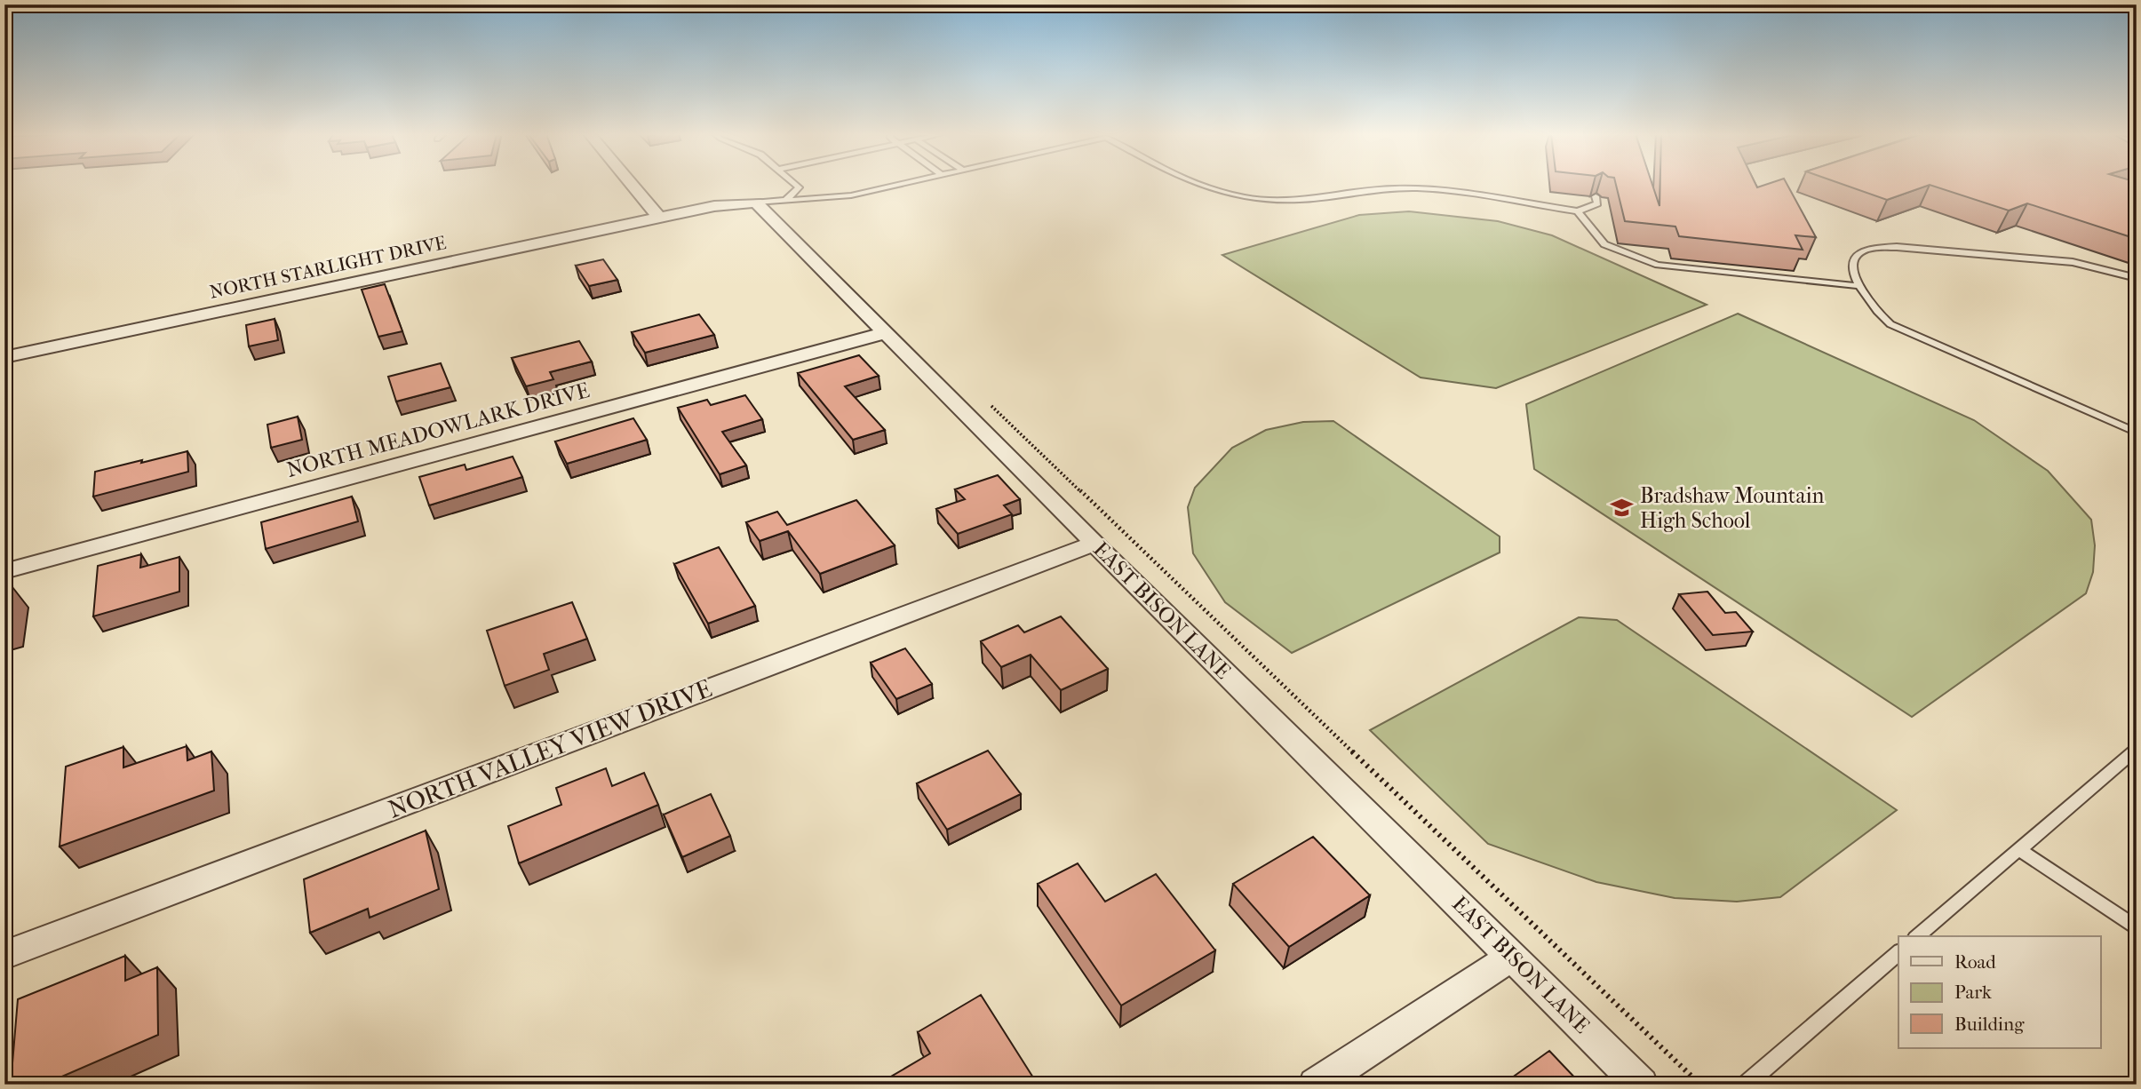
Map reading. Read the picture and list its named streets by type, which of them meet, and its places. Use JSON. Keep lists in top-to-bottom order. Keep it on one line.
{"streets":{"street":["NORTH STARLIGHT DRIVE","NORTH MEADOWLARK DRIVE","EAST BISON LANE","NORTH VALLEY VIEW DRIVE"]},"crossings":[["NORTH MEADOWLARK DRIVE","EAST BISON LANE"],["EAST BISON LANE","NORTH VALLEY VIEW DRIVE"]],"places":{"school or university":["Bradshaw Mountain High School"]},"legend":["Road","Park","Building"]}
